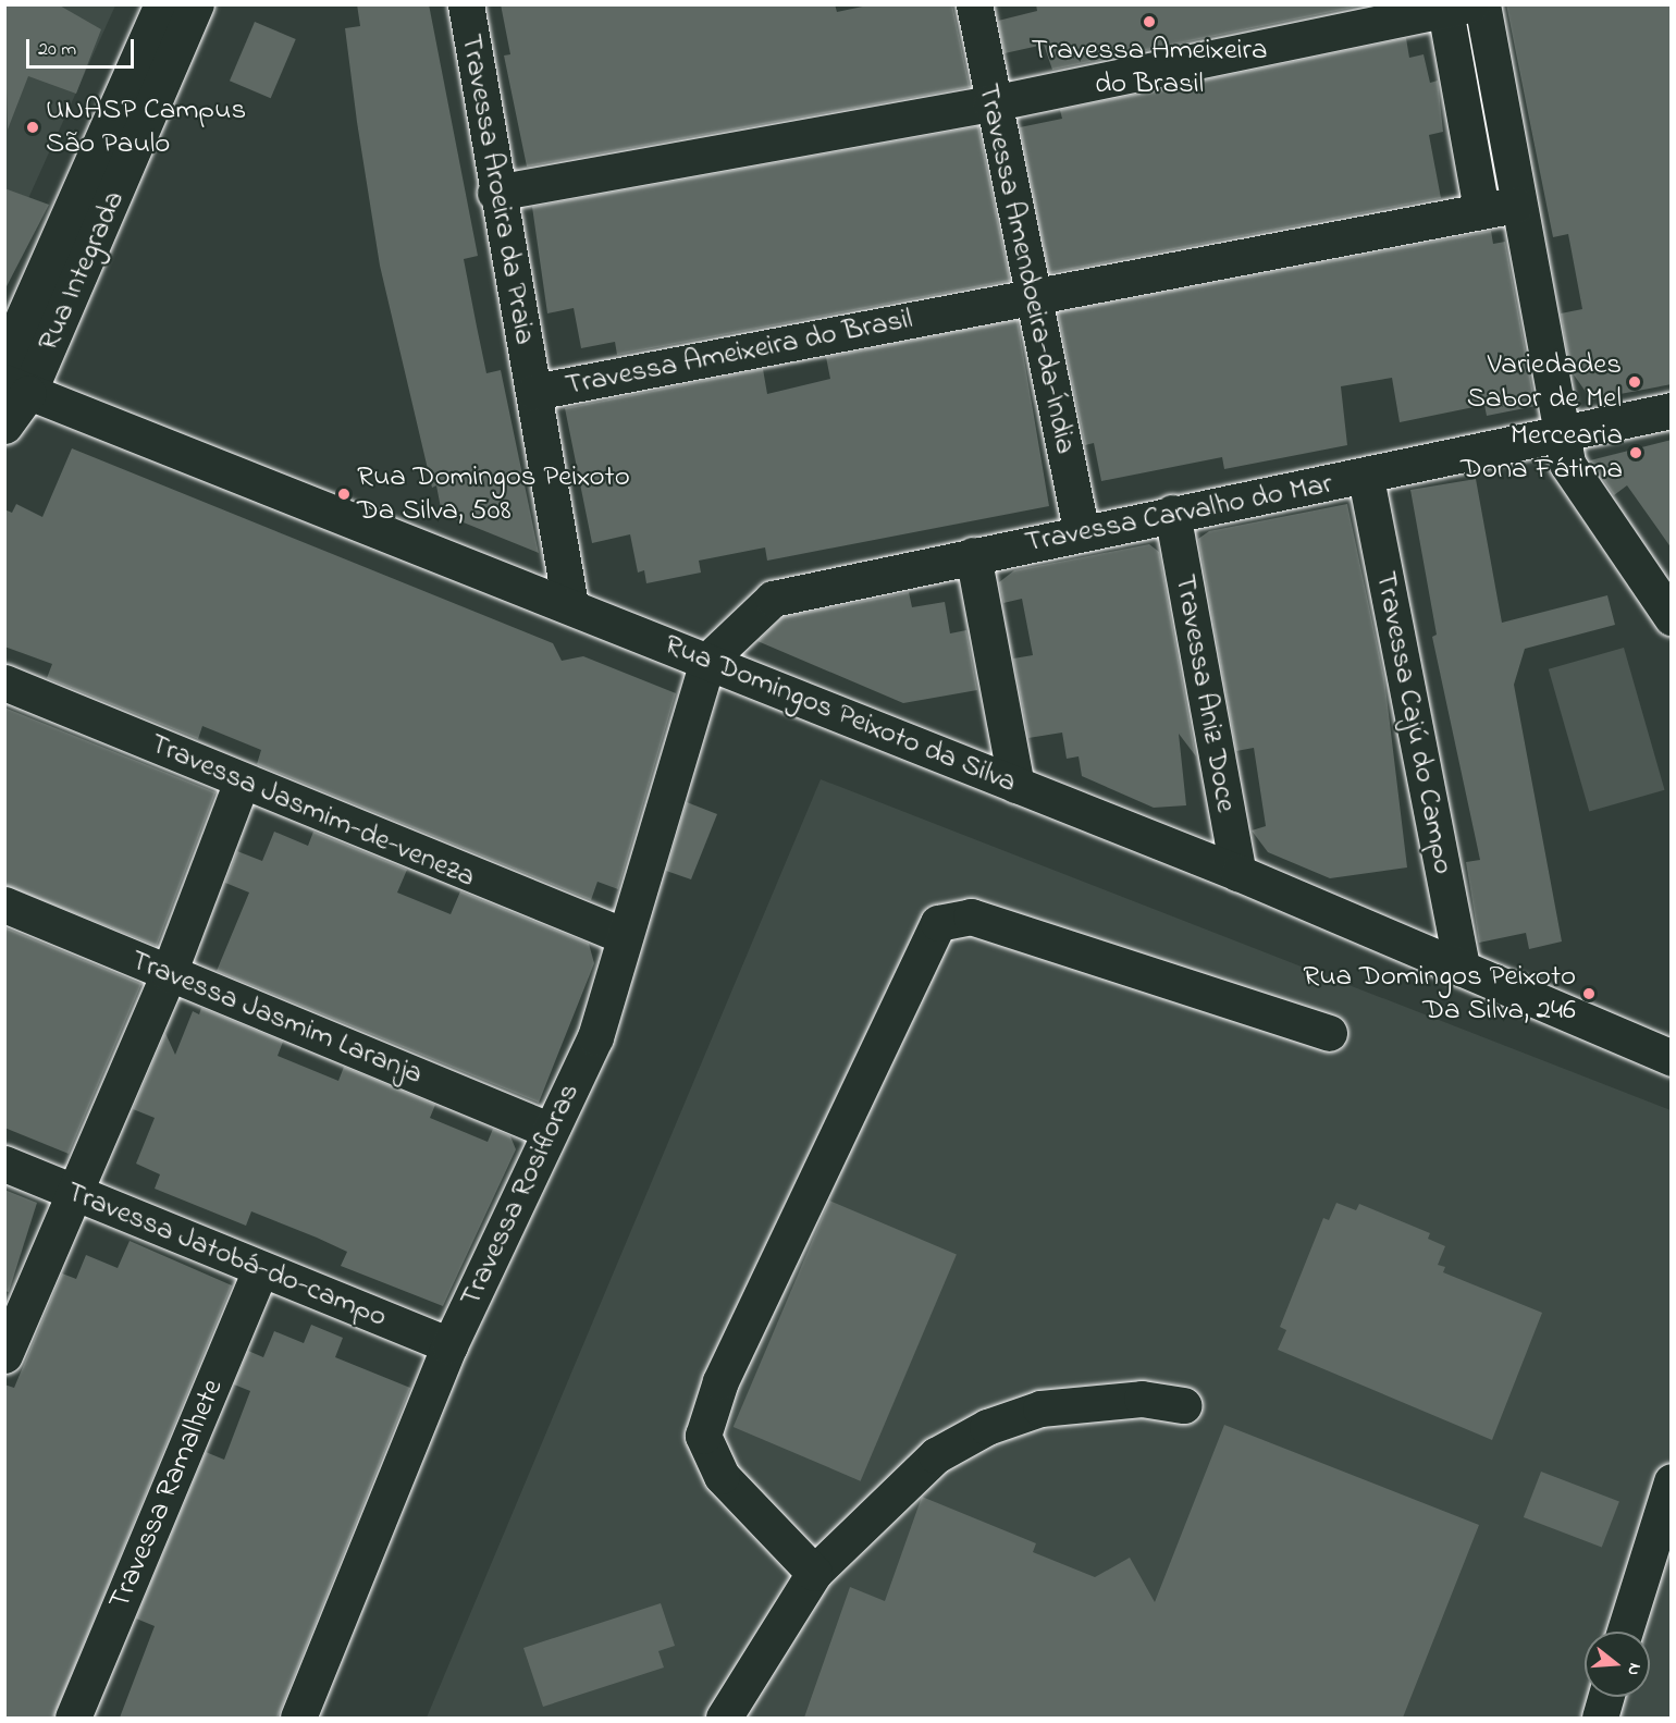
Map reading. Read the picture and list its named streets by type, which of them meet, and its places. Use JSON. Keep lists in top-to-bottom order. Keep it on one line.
{"streets":{"street":["Travessa Aroeira da Praia","Travessa Amendoeira-da-Índia","Rua Integrada","Travessa Ameixeira do Brasil","Travessa Carvalho do Mar","Travessa Aniz Doce","Rua Domingos Peixoto da Silva","Travessa Cajú do Campo","Travessa Jasmim-de-veneza","Travessa Jasmim Laranja","Travessa Rosifloras","Travessa Jatobá-do-campo","Travessa Ramalhete"]},"crossings":[["Travessa Aroeira da Praia","Travessa Ameixeira do Brasil"],["Travessa Aroeira da Praia","Rua Domingos Peixoto da Silva"],["Travessa Amendoeira-da-Índia","Travessa Ameixeira do Brasil"],["Travessa Amendoeira-da-Índia","Travessa Carvalho do Mar"],["Rua Integrada","Rua Domingos Peixoto da Silva"],["Travessa Carvalho do Mar","Travessa Aniz Doce"],["Travessa Carvalho do Mar","Rua Domingos Peixoto da Silva"],["Travessa Carvalho do Mar","Travessa Cajú do Campo"],["Travessa Carvalho do Mar","Travessa Rosifloras"],["Travessa Aniz Doce","Rua Domingos Peixoto da Silva"],["Rua Domingos Peixoto da Silva","Travessa Cajú do Campo"],["Rua Domingos Peixoto da Silva","Travessa Rosifloras"],["Travessa Jasmim-de-veneza","Travessa Rosifloras"],["Travessa Jasmim Laranja","Travessa Rosifloras"],["Travessa Rosifloras","Travessa Jatobá-do-campo"],["Travessa Jatobá-do-campo","Travessa Ramalhete"]],"places":["Travessa Ameixeira do Brasil","UNASP Campus São Paulo","Variedades Sabor de Mel","Mercearia Dona Fátima","Rua Domingos Peixoto Da Silva, 508","Rua Domingos Peixoto Da Silva, 246"],"scale_bar":"20 m","north":"right"}
